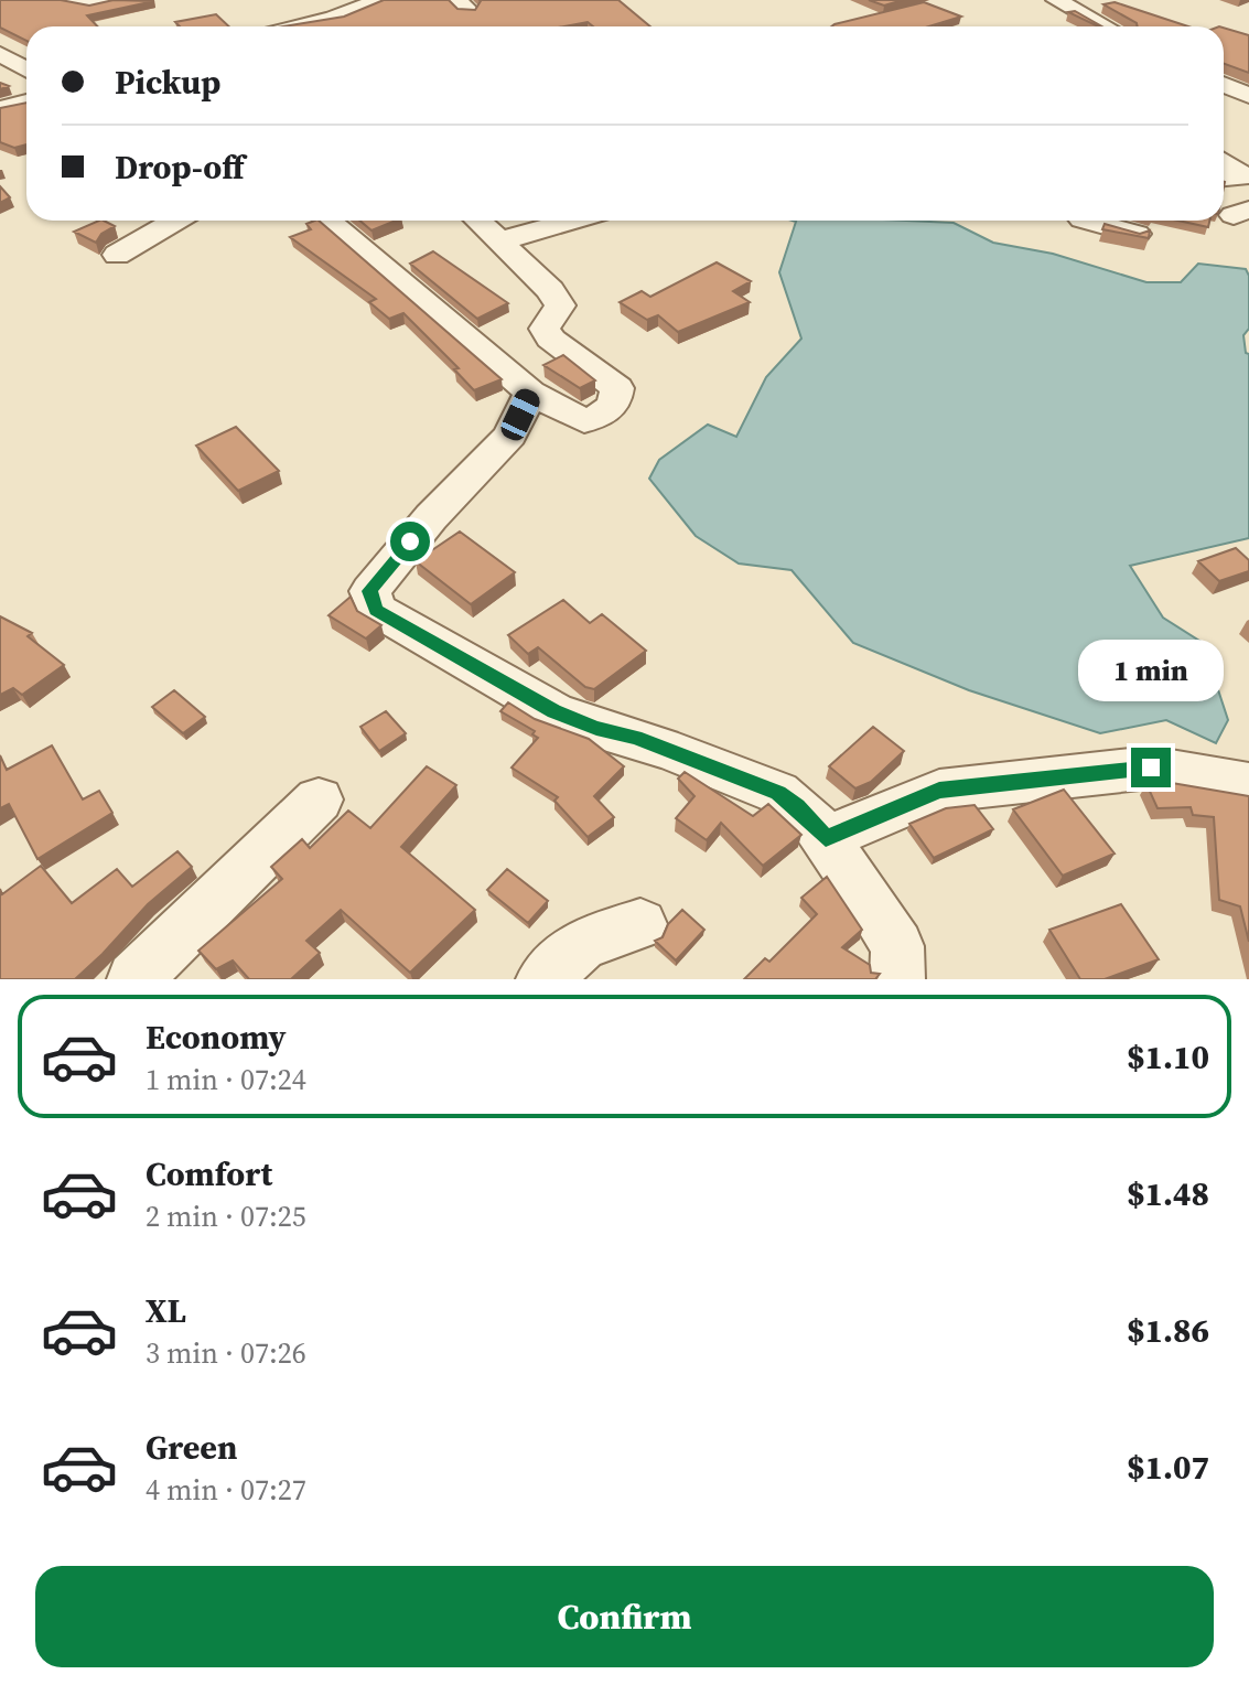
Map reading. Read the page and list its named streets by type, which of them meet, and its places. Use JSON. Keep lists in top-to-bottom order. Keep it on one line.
{"page":{"banner":["Pickup","Drop-off"],"bubble":"1 min","list":[{"name":"Economy","note":"1 min · 07:24","value":"$1.10"},{"name":"Comfort","note":"2 min · 07:25","value":"$1.48"},{"name":"XL","note":"3 min · 07:26","value":"$1.86"},{"name":"Green","note":"4 min · 07:27","value":"$1.07"}],"buttons":"Confirm"}}
